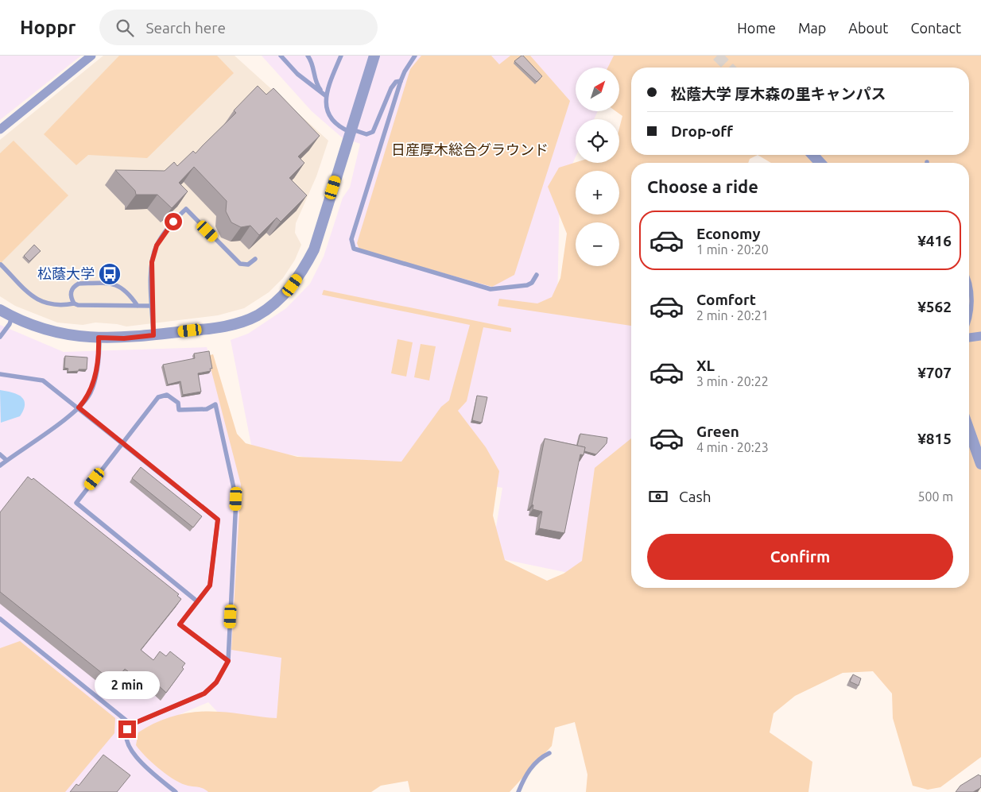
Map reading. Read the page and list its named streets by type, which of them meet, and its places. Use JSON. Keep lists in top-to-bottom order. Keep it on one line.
{"parks":["日産厚木総合グラウンド"],"places":{"bus stop":["松蔭大学"]},"north":"top right","page":{"header":"Hoppr","search":"Search here","nav":["Home","Map","About","Contact"],"map_buttons":["+","−"],"banner":["松蔭大学 厚木森の里キャンパス","Drop-off"],"heading":"Choose a ride","list":[{"name":"Economy","note":"1 min · 20:20","value":"¥416"},{"name":"Comfort","note":"2 min · 20:21","value":"¥562"},{"name":"XL","note":"3 min · 20:22","value":"¥707"},{"name":"Green","note":"4 min · 20:23","value":"¥815"}],"pay":["Cash","500 m"],"buttons":"Confirm","bubble":"2 min"}}
